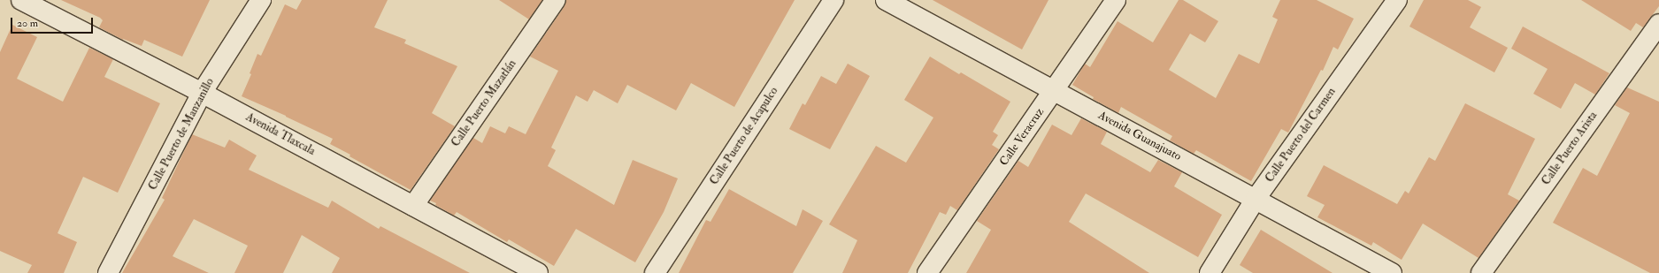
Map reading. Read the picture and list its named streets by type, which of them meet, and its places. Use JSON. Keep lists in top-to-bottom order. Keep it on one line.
{"streets":{"street":["Calle Puerto Mazatlán","Calle Puerto de Manzanillo","Avenida Tlaxcala","Calle Puerto del Carmen","Calle Puerto de Acapulco","Avenida Guanajuato","Calle Veracruz","Calle Puerto Arista"]},"crossings":[["Calle Puerto Mazatlán","Avenida Tlaxcala"],["Calle Puerto de Manzanillo","Avenida Tlaxcala"],["Calle Puerto del Carmen","Avenida Guanajuato"],["Avenida Guanajuato","Calle Veracruz"]],"scale_bar":"20 m"}
